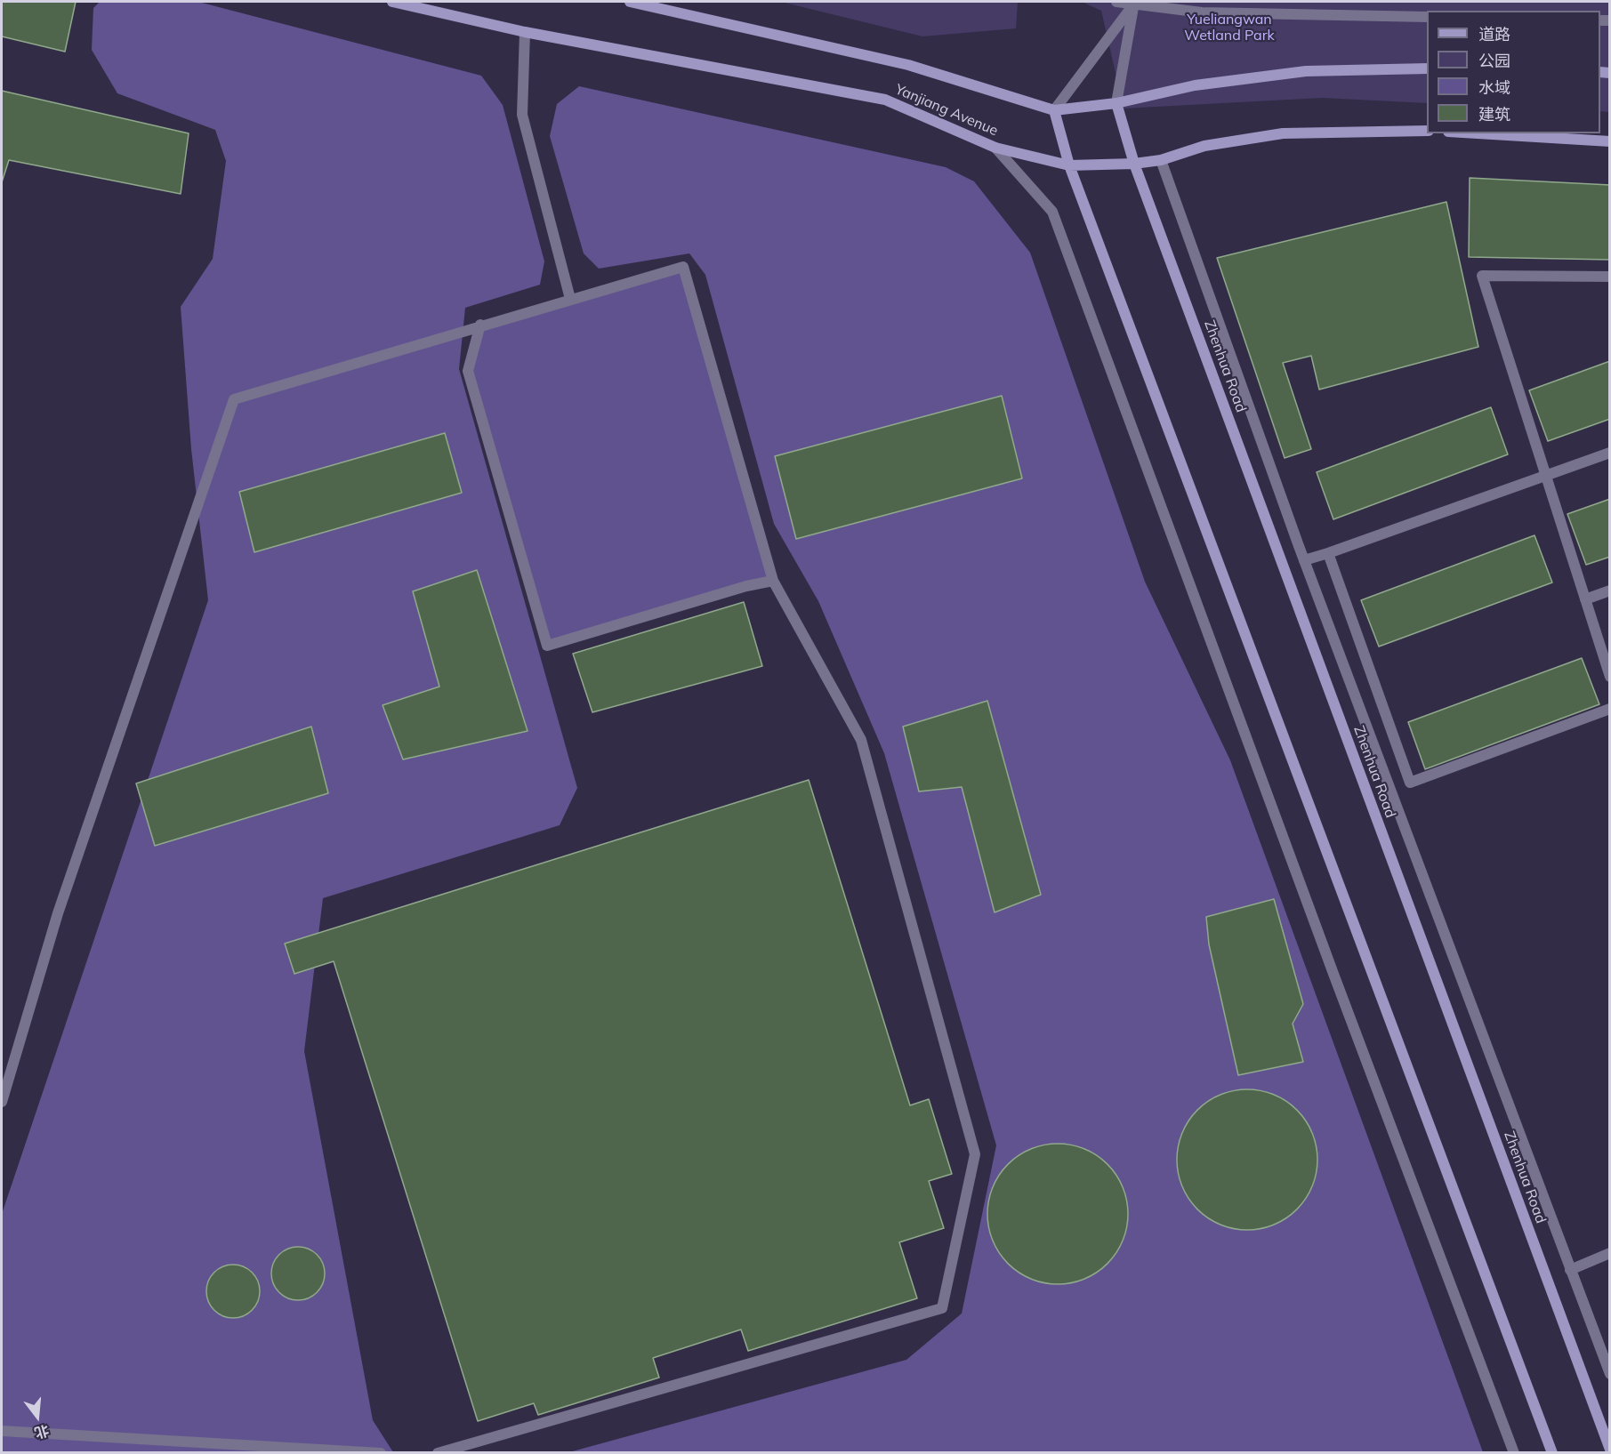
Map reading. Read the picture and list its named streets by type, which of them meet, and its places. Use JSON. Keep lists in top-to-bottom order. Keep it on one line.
{"streets":{"main road":["Yanjiang Avenue","Zhenhua Road"]},"crossings":[["Yanjiang Avenue","Zhenhua Road"]],"parks":["Yueliangwan Wetland Park"],"legend":["道路","公园","水域","建筑"],"north":"bottom"}
